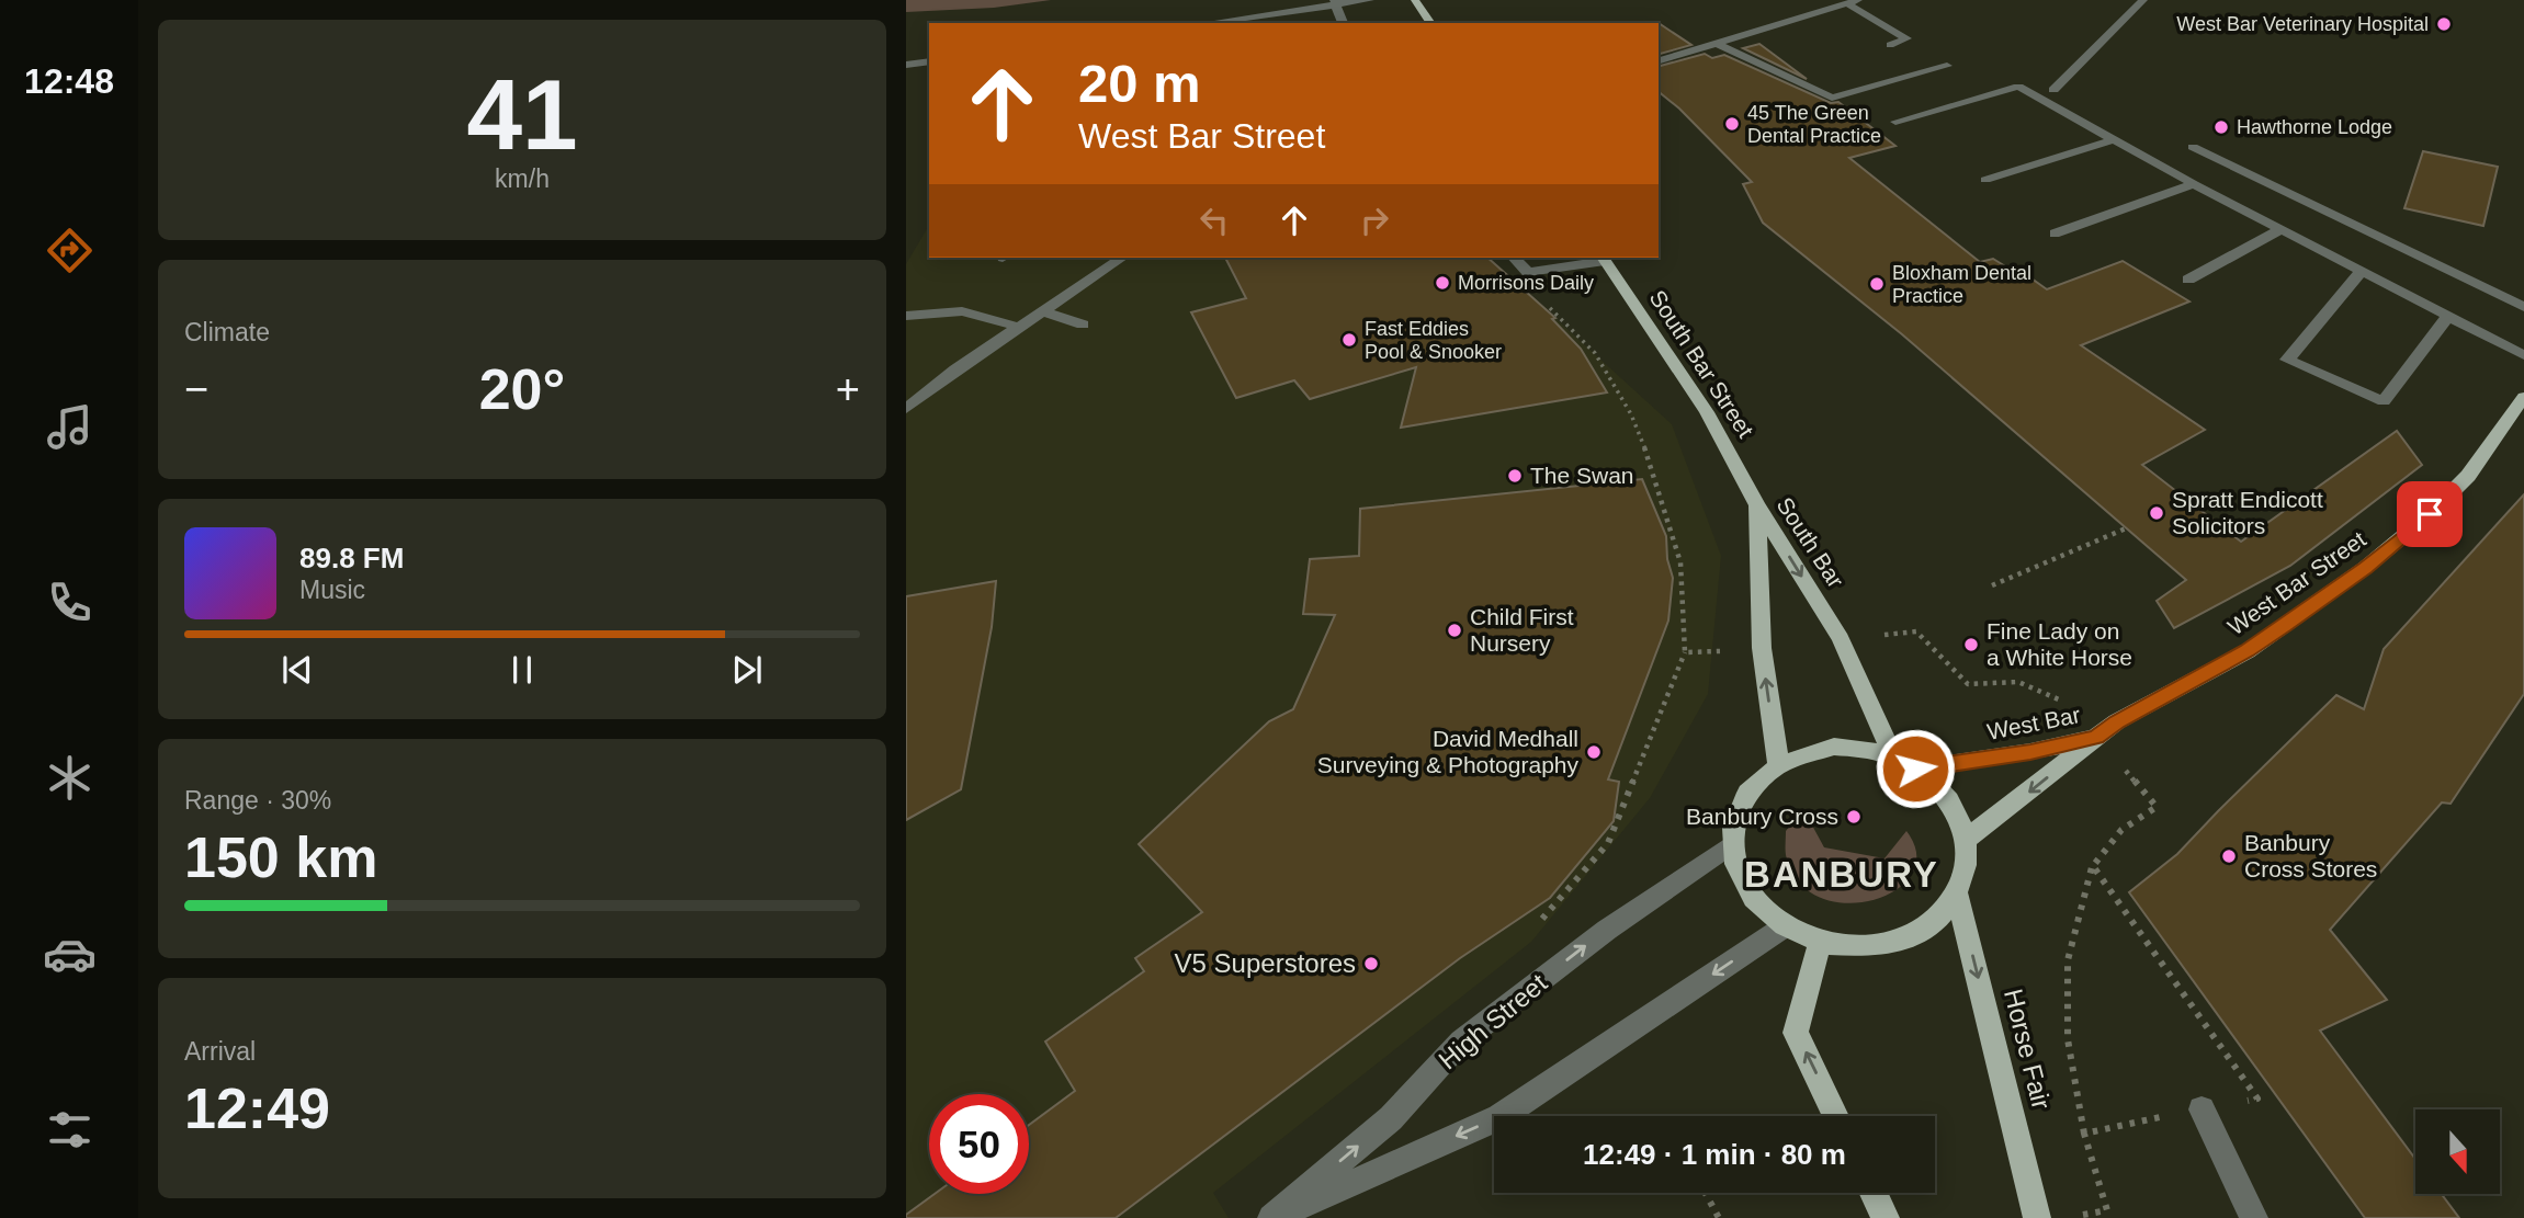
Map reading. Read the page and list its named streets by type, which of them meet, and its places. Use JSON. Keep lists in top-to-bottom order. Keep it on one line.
{"streets":{"main road":["South Bar Street","South Bar","West Bar Street","West Bar","Horse Fair"],"street":["High Street"]},"crossings":[["South Bar Street","South Bar"],["South Bar","West Bar"],["South Bar","High Street"],["South Bar","Horse Fair"],["West Bar Street","West Bar"],["West Bar","High Street"],["West Bar","Horse Fair"],["High Street","Horse Fair"]],"one_way":["West Bar","Horse Fair"],"districts":["BANBURY"],"places":["West Bar Veterinary Hospital","45 The Green Dental Practice","Hawthorne Lodge","Morrisons Daily","Bloxham Dental Practice","Fast Eddies Pool & Snooker","The Swan","Spratt Endicott Solicitors","Child First Nursery","Fine Lady on a White Horse","David Medhall Surveying & Photography","Banbury Cross","Banbury Cross Stores","V5 Superstores"],"north":"bottom","page":{"tabs":"12:48","tile":[["41","km/h"],"Climate",["Range · 30%","150 km"],["Arrival","12:49"]],"turn":["20 m","West Bar Street"],"heat":["−","20°","+"],"song":["89.8 FM","Music"],"limit":"50","trip":"12:49 · 1 min · 80 m"}}
